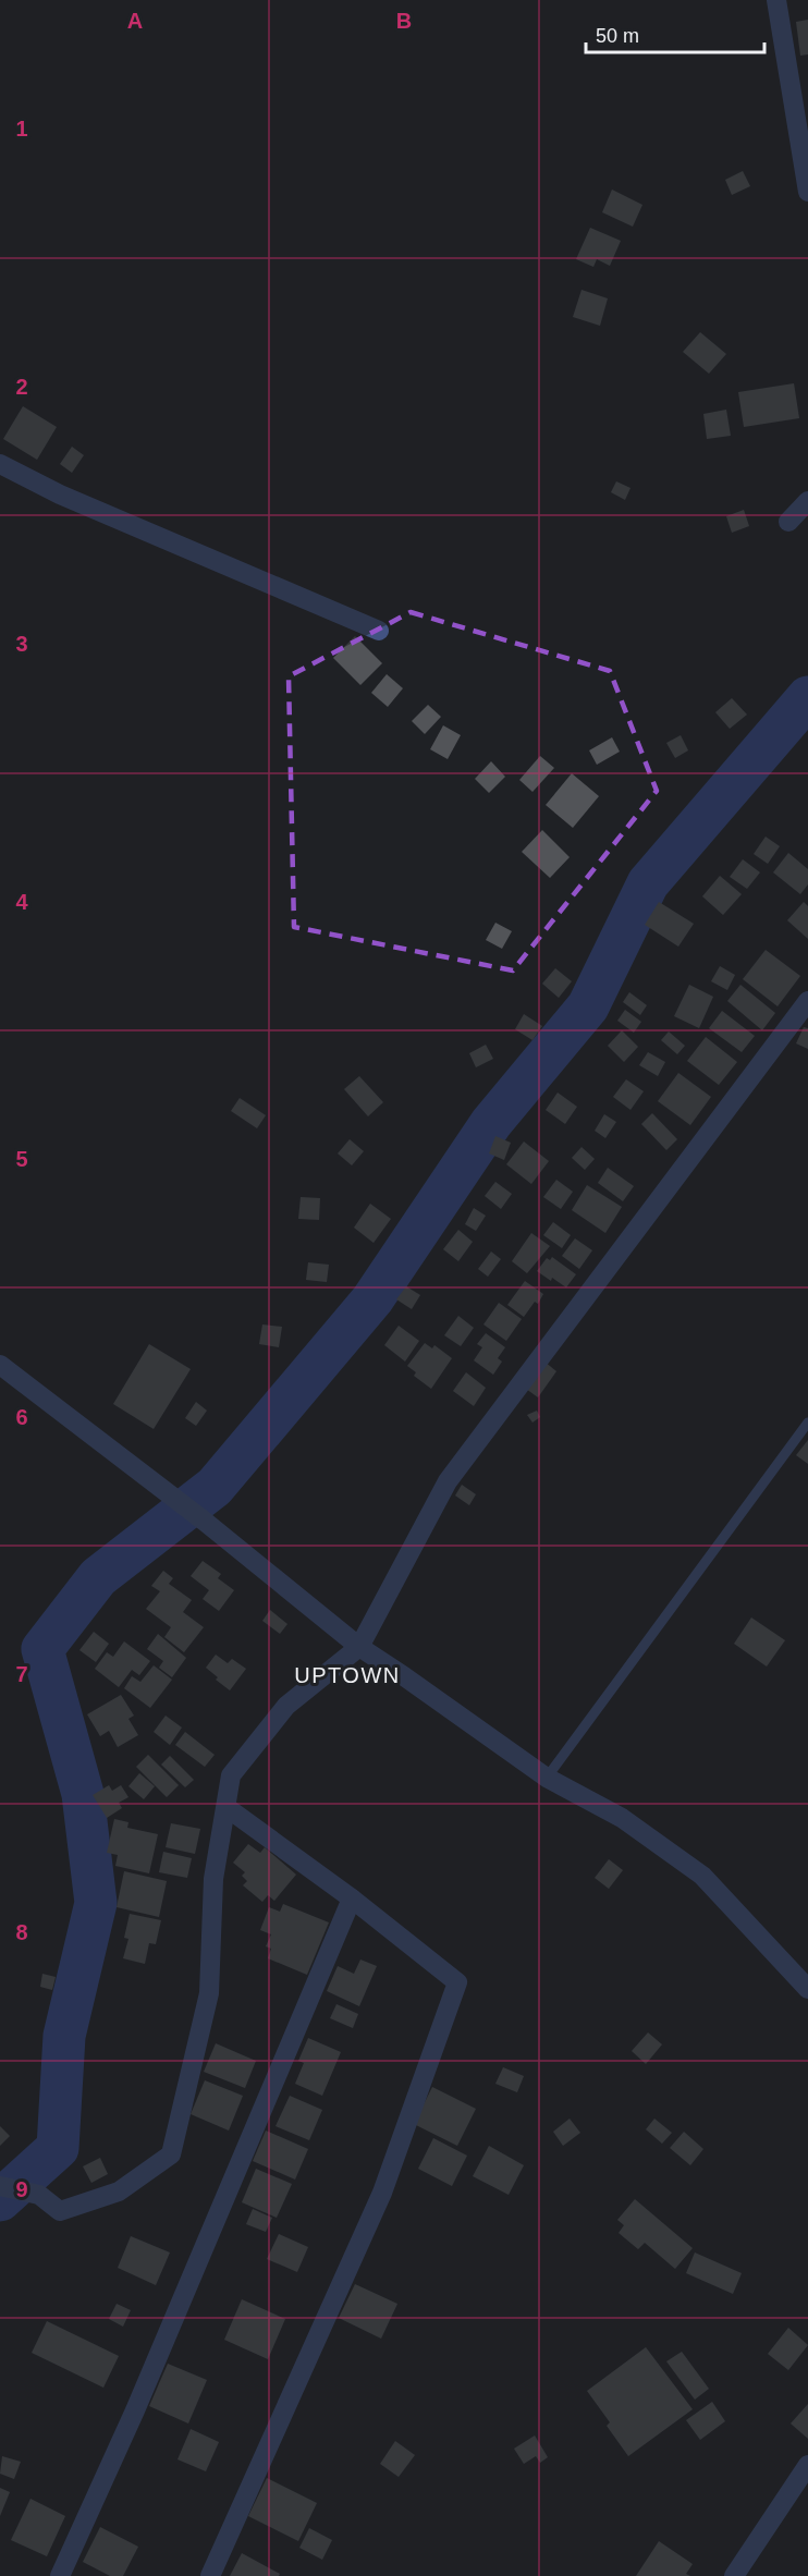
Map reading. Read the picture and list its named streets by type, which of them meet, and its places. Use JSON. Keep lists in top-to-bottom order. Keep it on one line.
{"districts":["UPTOWN"],"scale_bar":"50 m","grid":{"columns":["A","B"],"rows":["1","2","3","4","5","6","7","8","9"]}}
